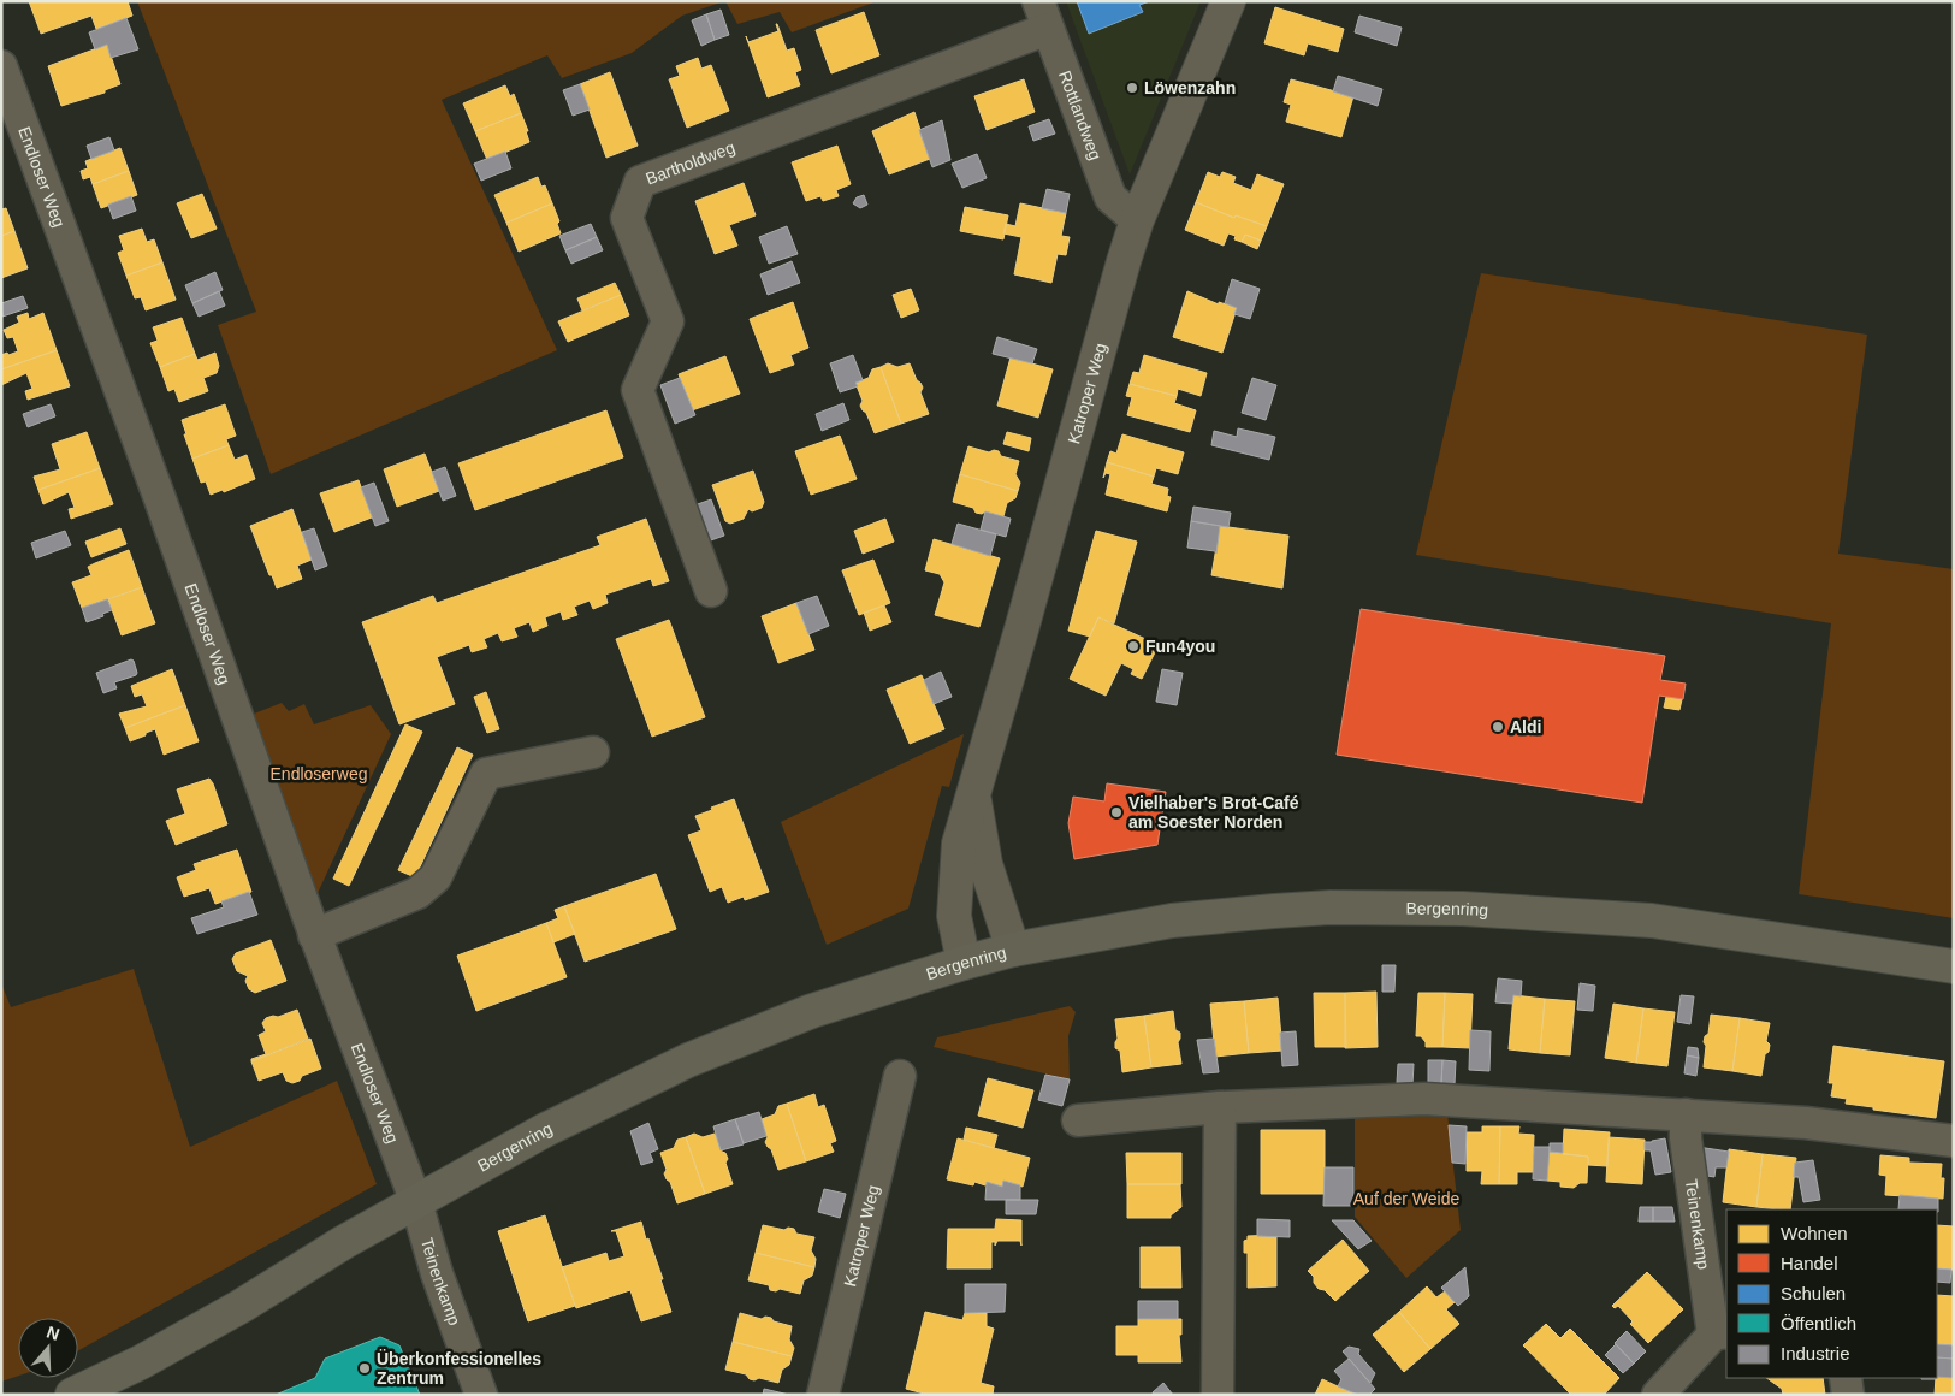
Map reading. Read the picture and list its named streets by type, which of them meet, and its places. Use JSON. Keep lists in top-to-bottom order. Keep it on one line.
{"streets":{"main road":["Bergenring"],"street":["Rottlandweg","Bartholdweg","Endloser Weg","Katroper Weg","Teinenkamp"]},"crossings":[["Rottlandweg","Bartholdweg"],["Rottlandweg","Katroper Weg"],["Endloser Weg","Bergenring"],["Endloser Weg","Teinenkamp"],["Katroper Weg","Bergenring"],["Bergenring","Teinenkamp"]],"parks":["Endloserweg","Auf der Weide"],"places":["Löwenzahn","Fun4you","Aldi","Vielhaber's Brot-Café am Soester Norden","Überkonfessionelles Zentrum"],"legend":["Wohnen","Handel","Schulen","Öffentlich","Industrie"],"north":"top"}
